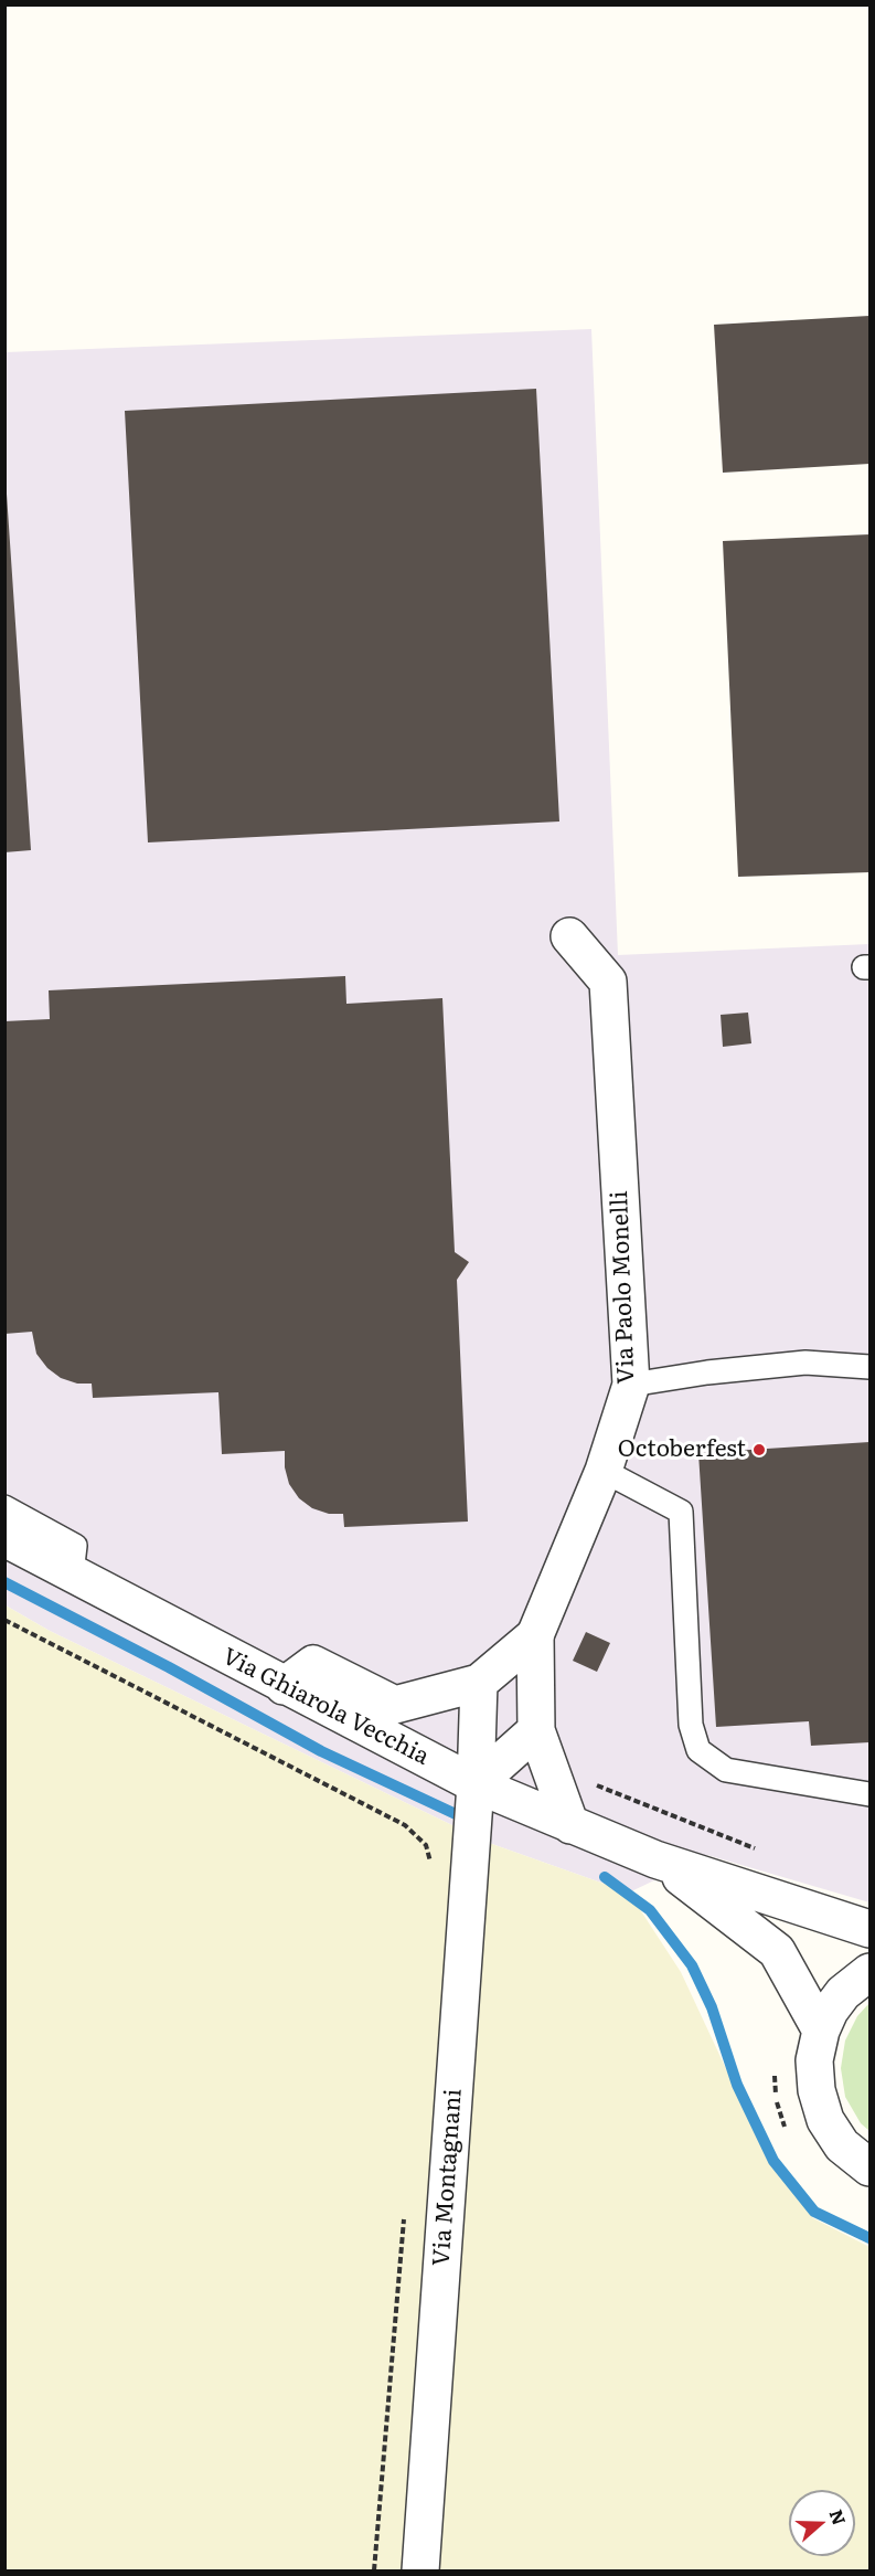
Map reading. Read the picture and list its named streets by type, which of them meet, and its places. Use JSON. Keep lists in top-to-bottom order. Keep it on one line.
{"streets":{"street":["Via Paolo Monelli","Via Ghiarola Vecchia","Via Montagnani"]},"crossings":[["Via Ghiarola Vecchia","Via Montagnani"]],"places":["Octoberfest"],"north":"right"}
